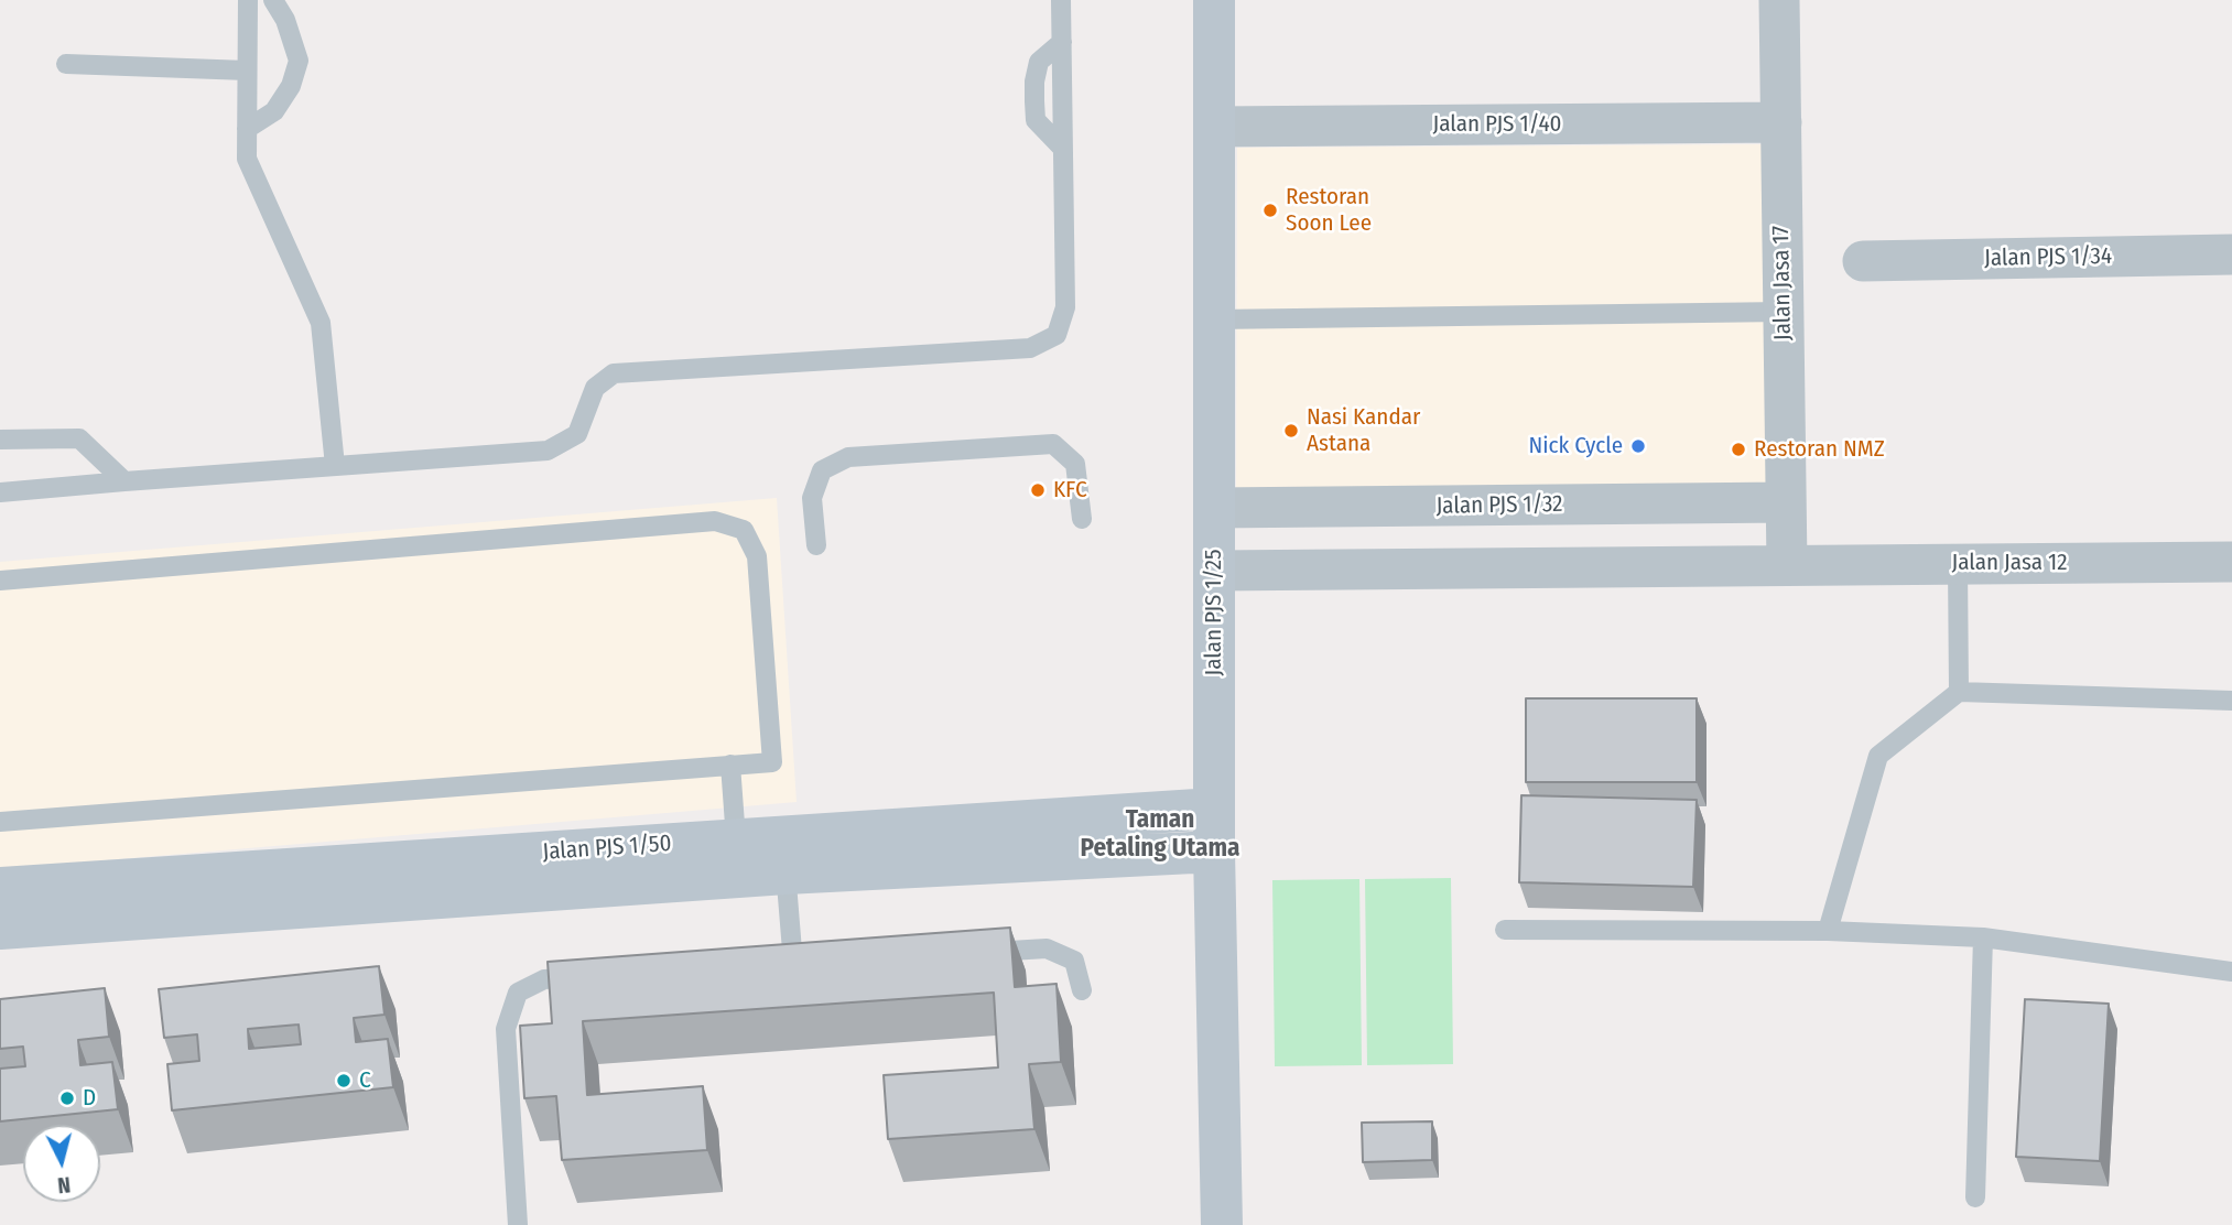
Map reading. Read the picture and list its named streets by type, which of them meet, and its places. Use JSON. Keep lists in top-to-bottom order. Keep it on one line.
{"streets":{"street":["Jalan PJS 1/40","Jalan PJS 1/34","Jalan Jasa 17","Jalan PJS 1/32","Jalan Jasa 12","Jalan PJS 1/25","Jalan PJS 1/50"]},"crossings":[["Jalan PJS 1/40","Jalan Jasa 17"],["Jalan PJS 1/40","Jalan PJS 1/25"],["Jalan Jasa 17","Jalan PJS 1/32"],["Jalan Jasa 17","Jalan Jasa 12"],["Jalan PJS 1/32","Jalan PJS 1/25"],["Jalan PJS 1/25","Jalan PJS 1/50"]],"districts":["Taman Petaling Utama"],"places":["Restoran Soon Lee","Nasi Kandar Astana","Nick Cycle","Restoran NMZ","KFC","C","D"],"north":"bottom"}
